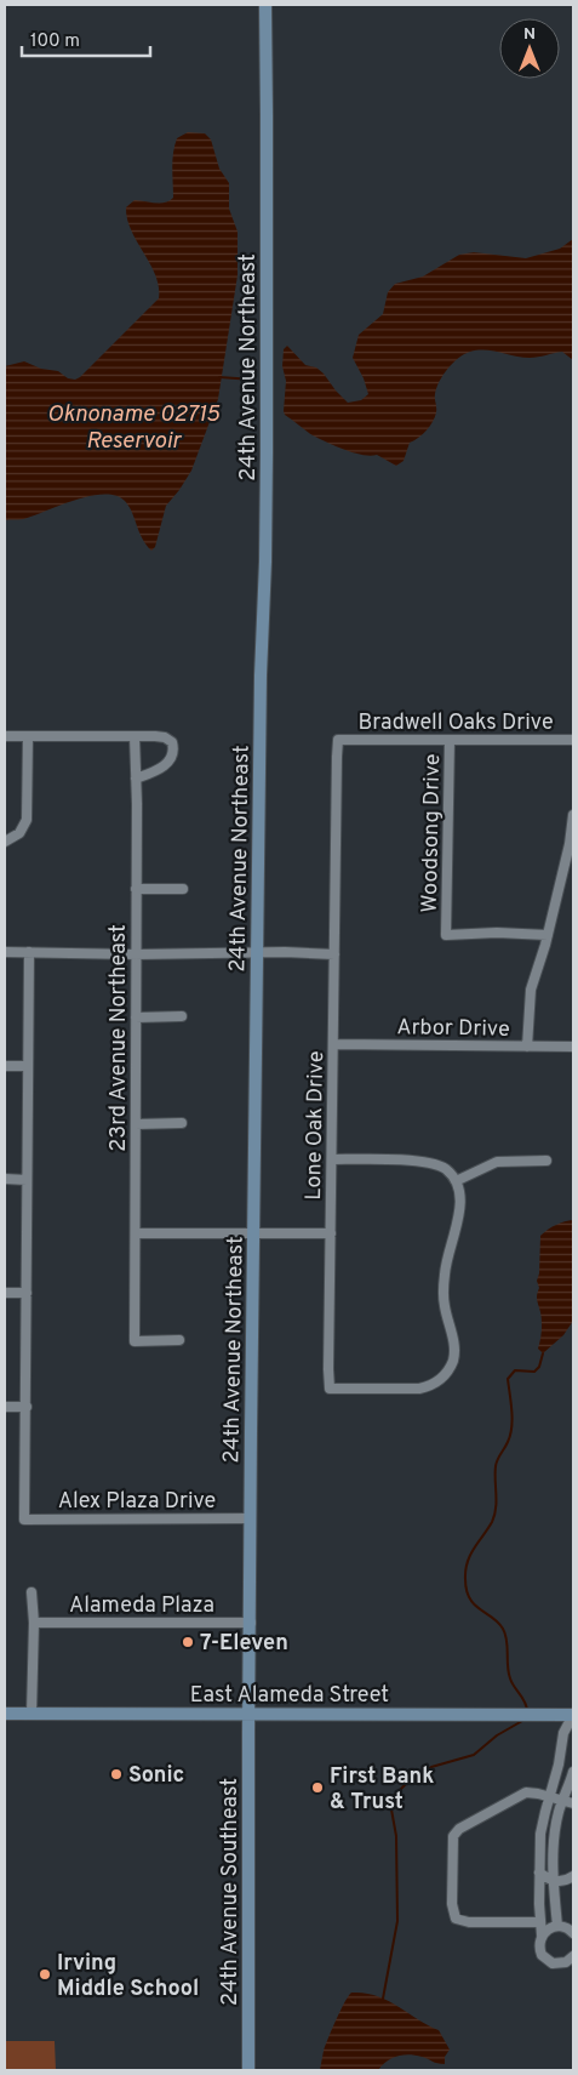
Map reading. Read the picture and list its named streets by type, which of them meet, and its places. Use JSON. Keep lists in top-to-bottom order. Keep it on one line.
{"streets":{"street":["24th Avenue Northeast","Bradwell Oaks Drive","Woodsong Drive","Arbor Drive","23rd Avenue Northeast","Lone Oak Drive","Alex Plaza Drive","Alameda Plaza","East Alameda Street","24th Avenue Southeast"]},"crossings":[["24th Avenue Northeast","Alex Plaza Drive"],["24th Avenue Northeast","Alameda Plaza"],["24th Avenue Northeast","East Alameda Street"],["24th Avenue Northeast","24th Avenue Southeast"],["Bradwell Oaks Drive","Woodsong Drive"],["Bradwell Oaks Drive","Lone Oak Drive"],["Arbor Drive","Lone Oak Drive"],["East Alameda Street","24th Avenue Southeast"]],"water":["Oknoname 02715 Reservoir"],"places":["7-Eleven","Sonic","First Bank & Trust","Irving Middle School"],"scale_bar":"100 m","north":"top"}
